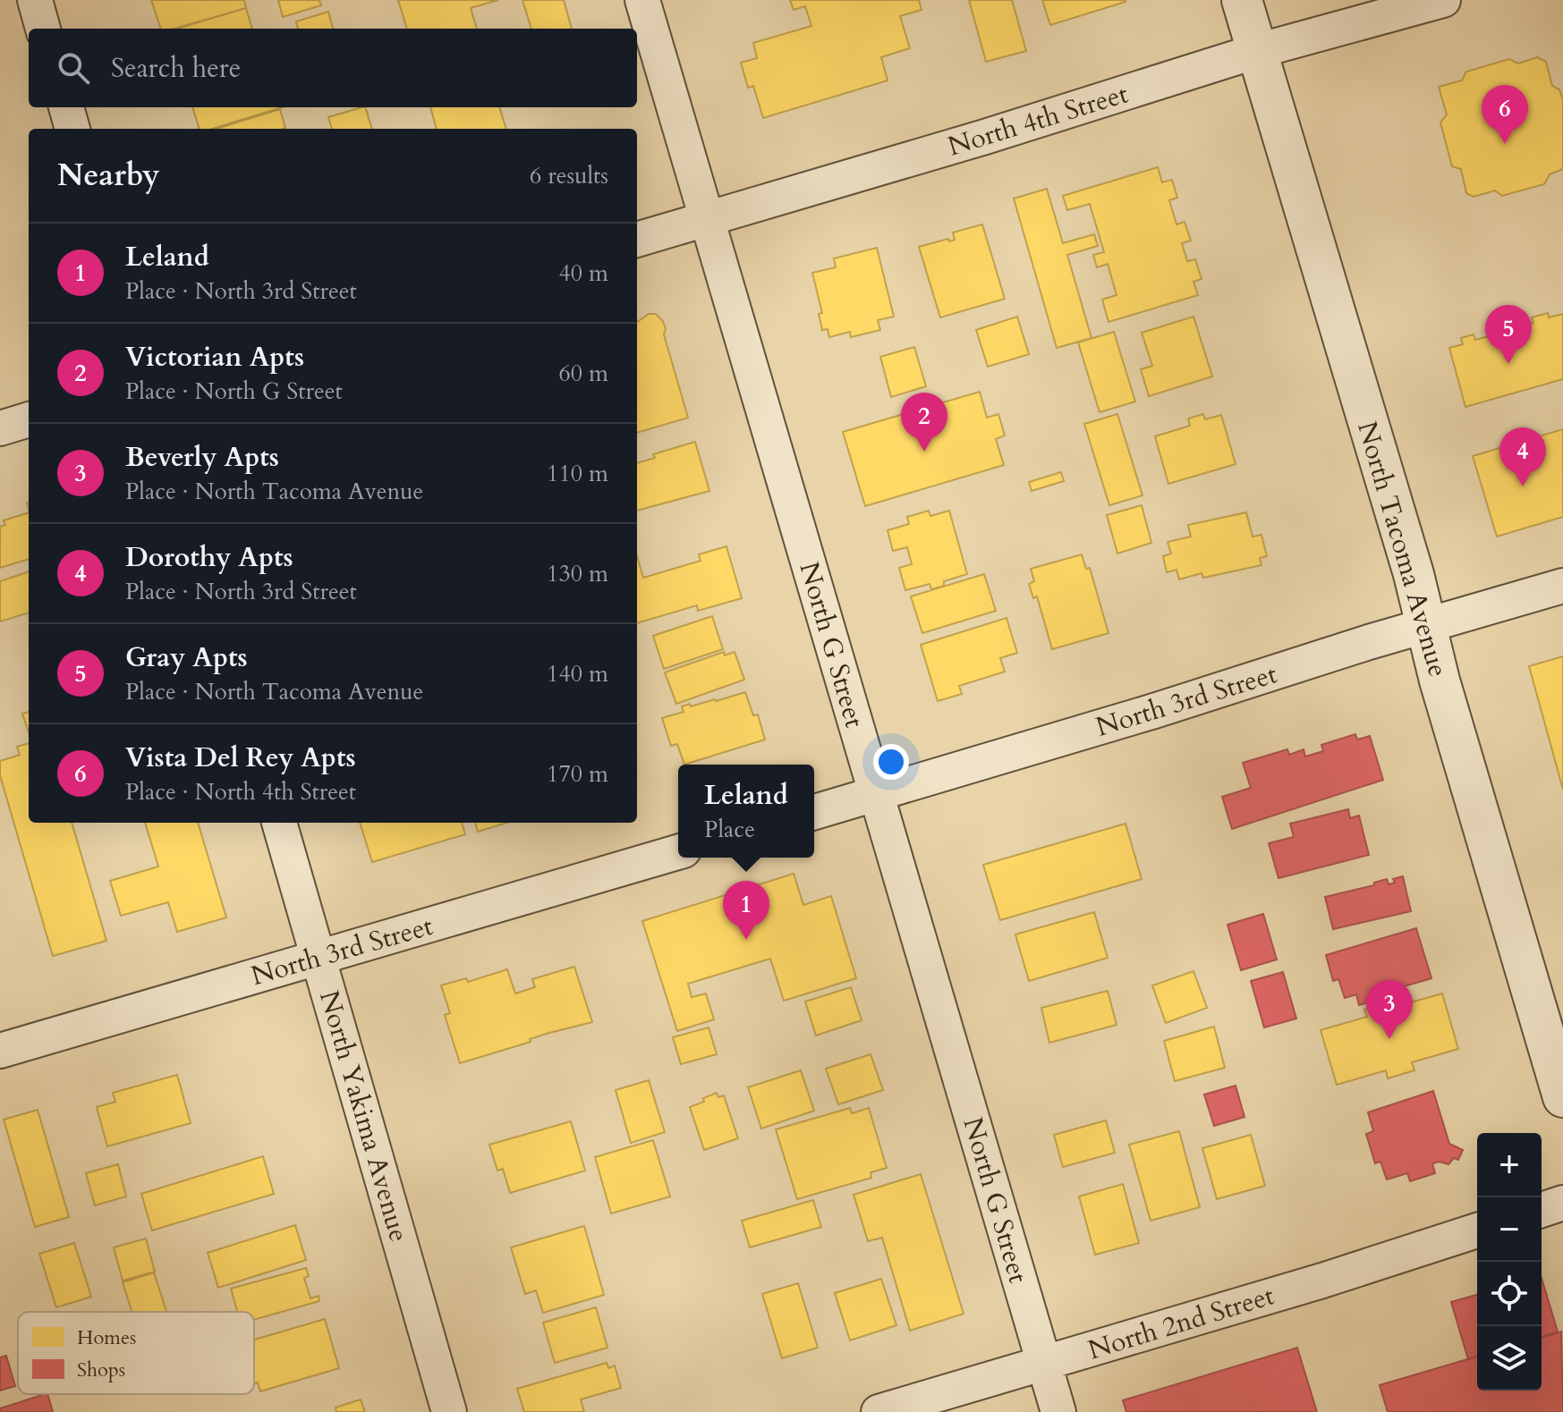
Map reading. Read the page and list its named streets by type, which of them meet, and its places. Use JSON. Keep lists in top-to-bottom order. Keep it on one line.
{"streets":{"street":["North 4th Street","North Tacoma Avenue","North G Street","North 3rd Street","North Yakima Avenue","North 2nd Street"]},"crossings":[["North 4th Street","North Tacoma Avenue"],["North 4th Street","North G Street"],["North Tacoma Avenue","North 3rd Street"],["North G Street","North 3rd Street"],["North G Street","North 2nd Street"],["North 3rd Street","North Yakima Avenue"]],"legend":["Homes","Shops"],"page":{"search":"Search here","pins":["6","5","2","4","1","3"],"heading":["Nearby","6 results"],"list":[{"mark":"1","name":"Leland","note":"Place · North 3rd Street","value":"40 m"},{"mark":"2","name":"Victorian Apts","note":"Place · North G Street","value":"60 m"},{"mark":"3","name":"Beverly Apts","note":"Place · North Tacoma Avenue","value":"110 m"},{"mark":"4","name":"Dorothy Apts","note":"Place · North 3rd Street","value":"130 m"},{"mark":"5","name":"Gray Apts","note":"Place · North Tacoma Avenue","value":"140 m"},{"mark":"6","name":"Vista Del Rey Apts","note":"Place · North 4th Street","value":"170 m"}],"popup":["Leland","Place"],"map_buttons":["+","−"]}}
